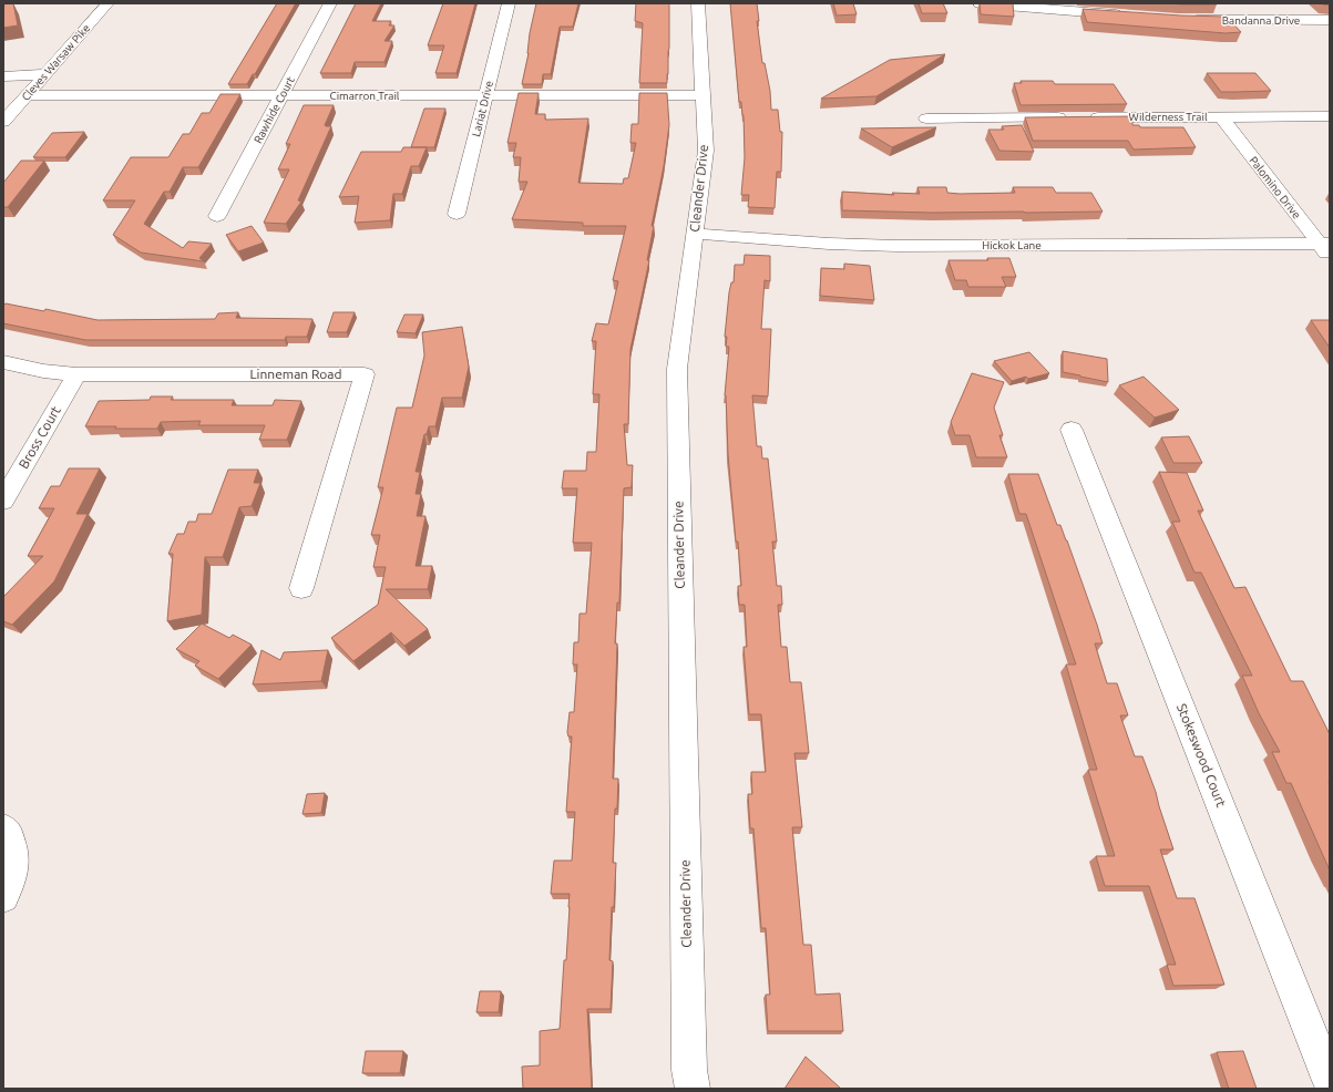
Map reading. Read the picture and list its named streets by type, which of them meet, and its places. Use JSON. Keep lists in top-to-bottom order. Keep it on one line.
{"streets":{"street":["Bandanna Drive","Cleves Warsaw Pike","Cimarron Trail","Lariat Drive","Rawhide Court","Wilderness Trail","Palomino Drive","Cleander Drive","Hickok Lane","Linneman Road","Bross Court","Stokeswood Court"]},"crossings":[["Cleves Warsaw Pike","Cimarron Trail"],["Cimarron Trail","Lariat Drive"],["Cimarron Trail","Rawhide Court"],["Cimarron Trail","Cleander Drive"],["Wilderness Trail","Palomino Drive"],["Palomino Drive","Hickok Lane"],["Cleander Drive","Hickok Lane"],["Linneman Road","Bross Court"]]}
